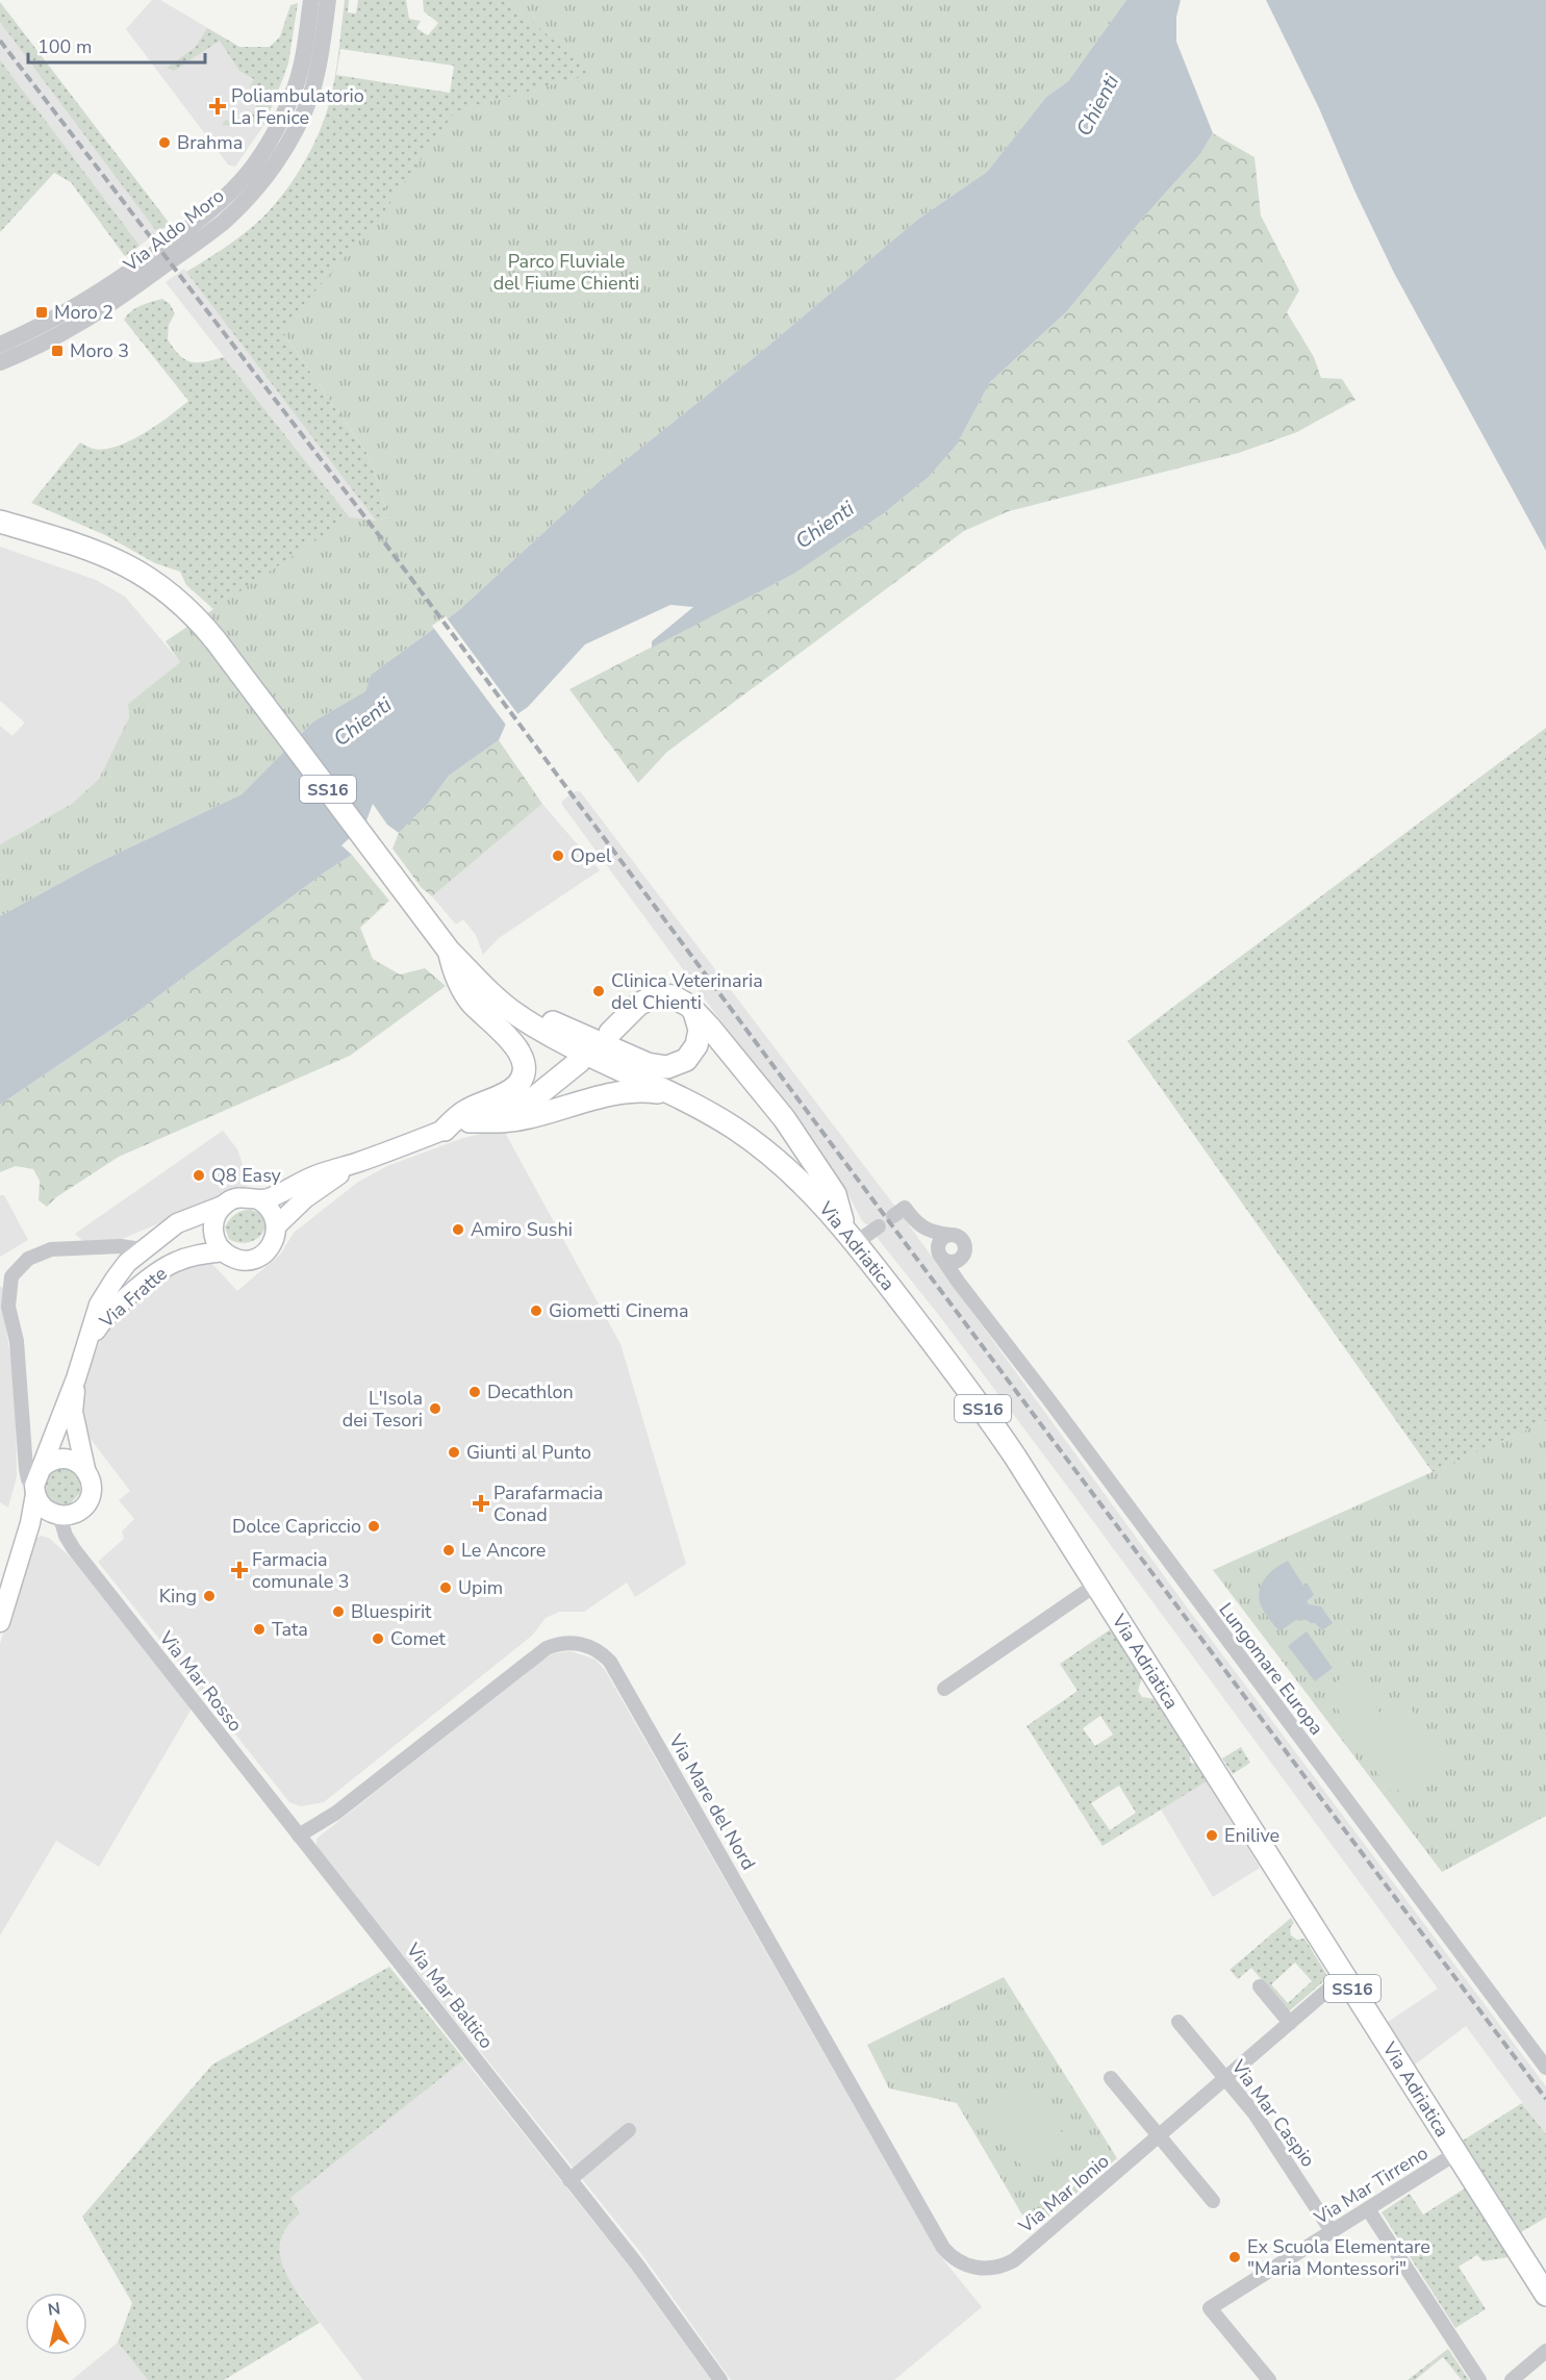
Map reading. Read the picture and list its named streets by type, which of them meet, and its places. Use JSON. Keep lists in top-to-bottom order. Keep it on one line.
{"streets":{"main road":["SS16","Via Adriatica","Via Fratte"],"street":["Via Aldo Moro","Lungomare Europa","Via Mar Rosso","Via Mare del Nord","Via Mar Baltico","Via Mar Caspio","Via Mar Tirreno","Via Mar Ionio"]},"crossings":[["SS16","Via Adriatica"],["Via Adriatica","Via Mar Tirreno"],["Via Adriatica","Via Mar Ionio"],["Via Fratte","Via Mar Rosso"],["Via Mar Rosso","Via Mare del Nord"],["Via Mar Rosso","Via Mar Baltico"],["Via Mare del Nord","Via Mar Baltico"],["Via Mare del Nord","Via Mar Ionio"],["Via Mar Caspio","Via Mar Tirreno"],["Via Mar Caspio","Via Mar Ionio"]],"water":["Chienti"],"parks":["Parco Fluviale del Fiume Chienti"],"places":{"health":["Poliambulatorio La Fenice","Parafarmacia Conad","Farmacia comunale 3"],"other":["Brahma","Opel","Clinica Veterinaria del Chienti","Q8 Easy","Amiro Sushi","Giometti Cinema","Decathlon","L'Isola dei Tesori","Giunti al Punto","Dolce Capriccio","Le Ancore","Upim","King","Bluespirit","Tata","Comet","Enilive","Ex Scuola Elementare \"Maria Montessori\""],"transit":["Moro 2","Moro 3"]},"scale_bar":"100 m","north":"top"}
